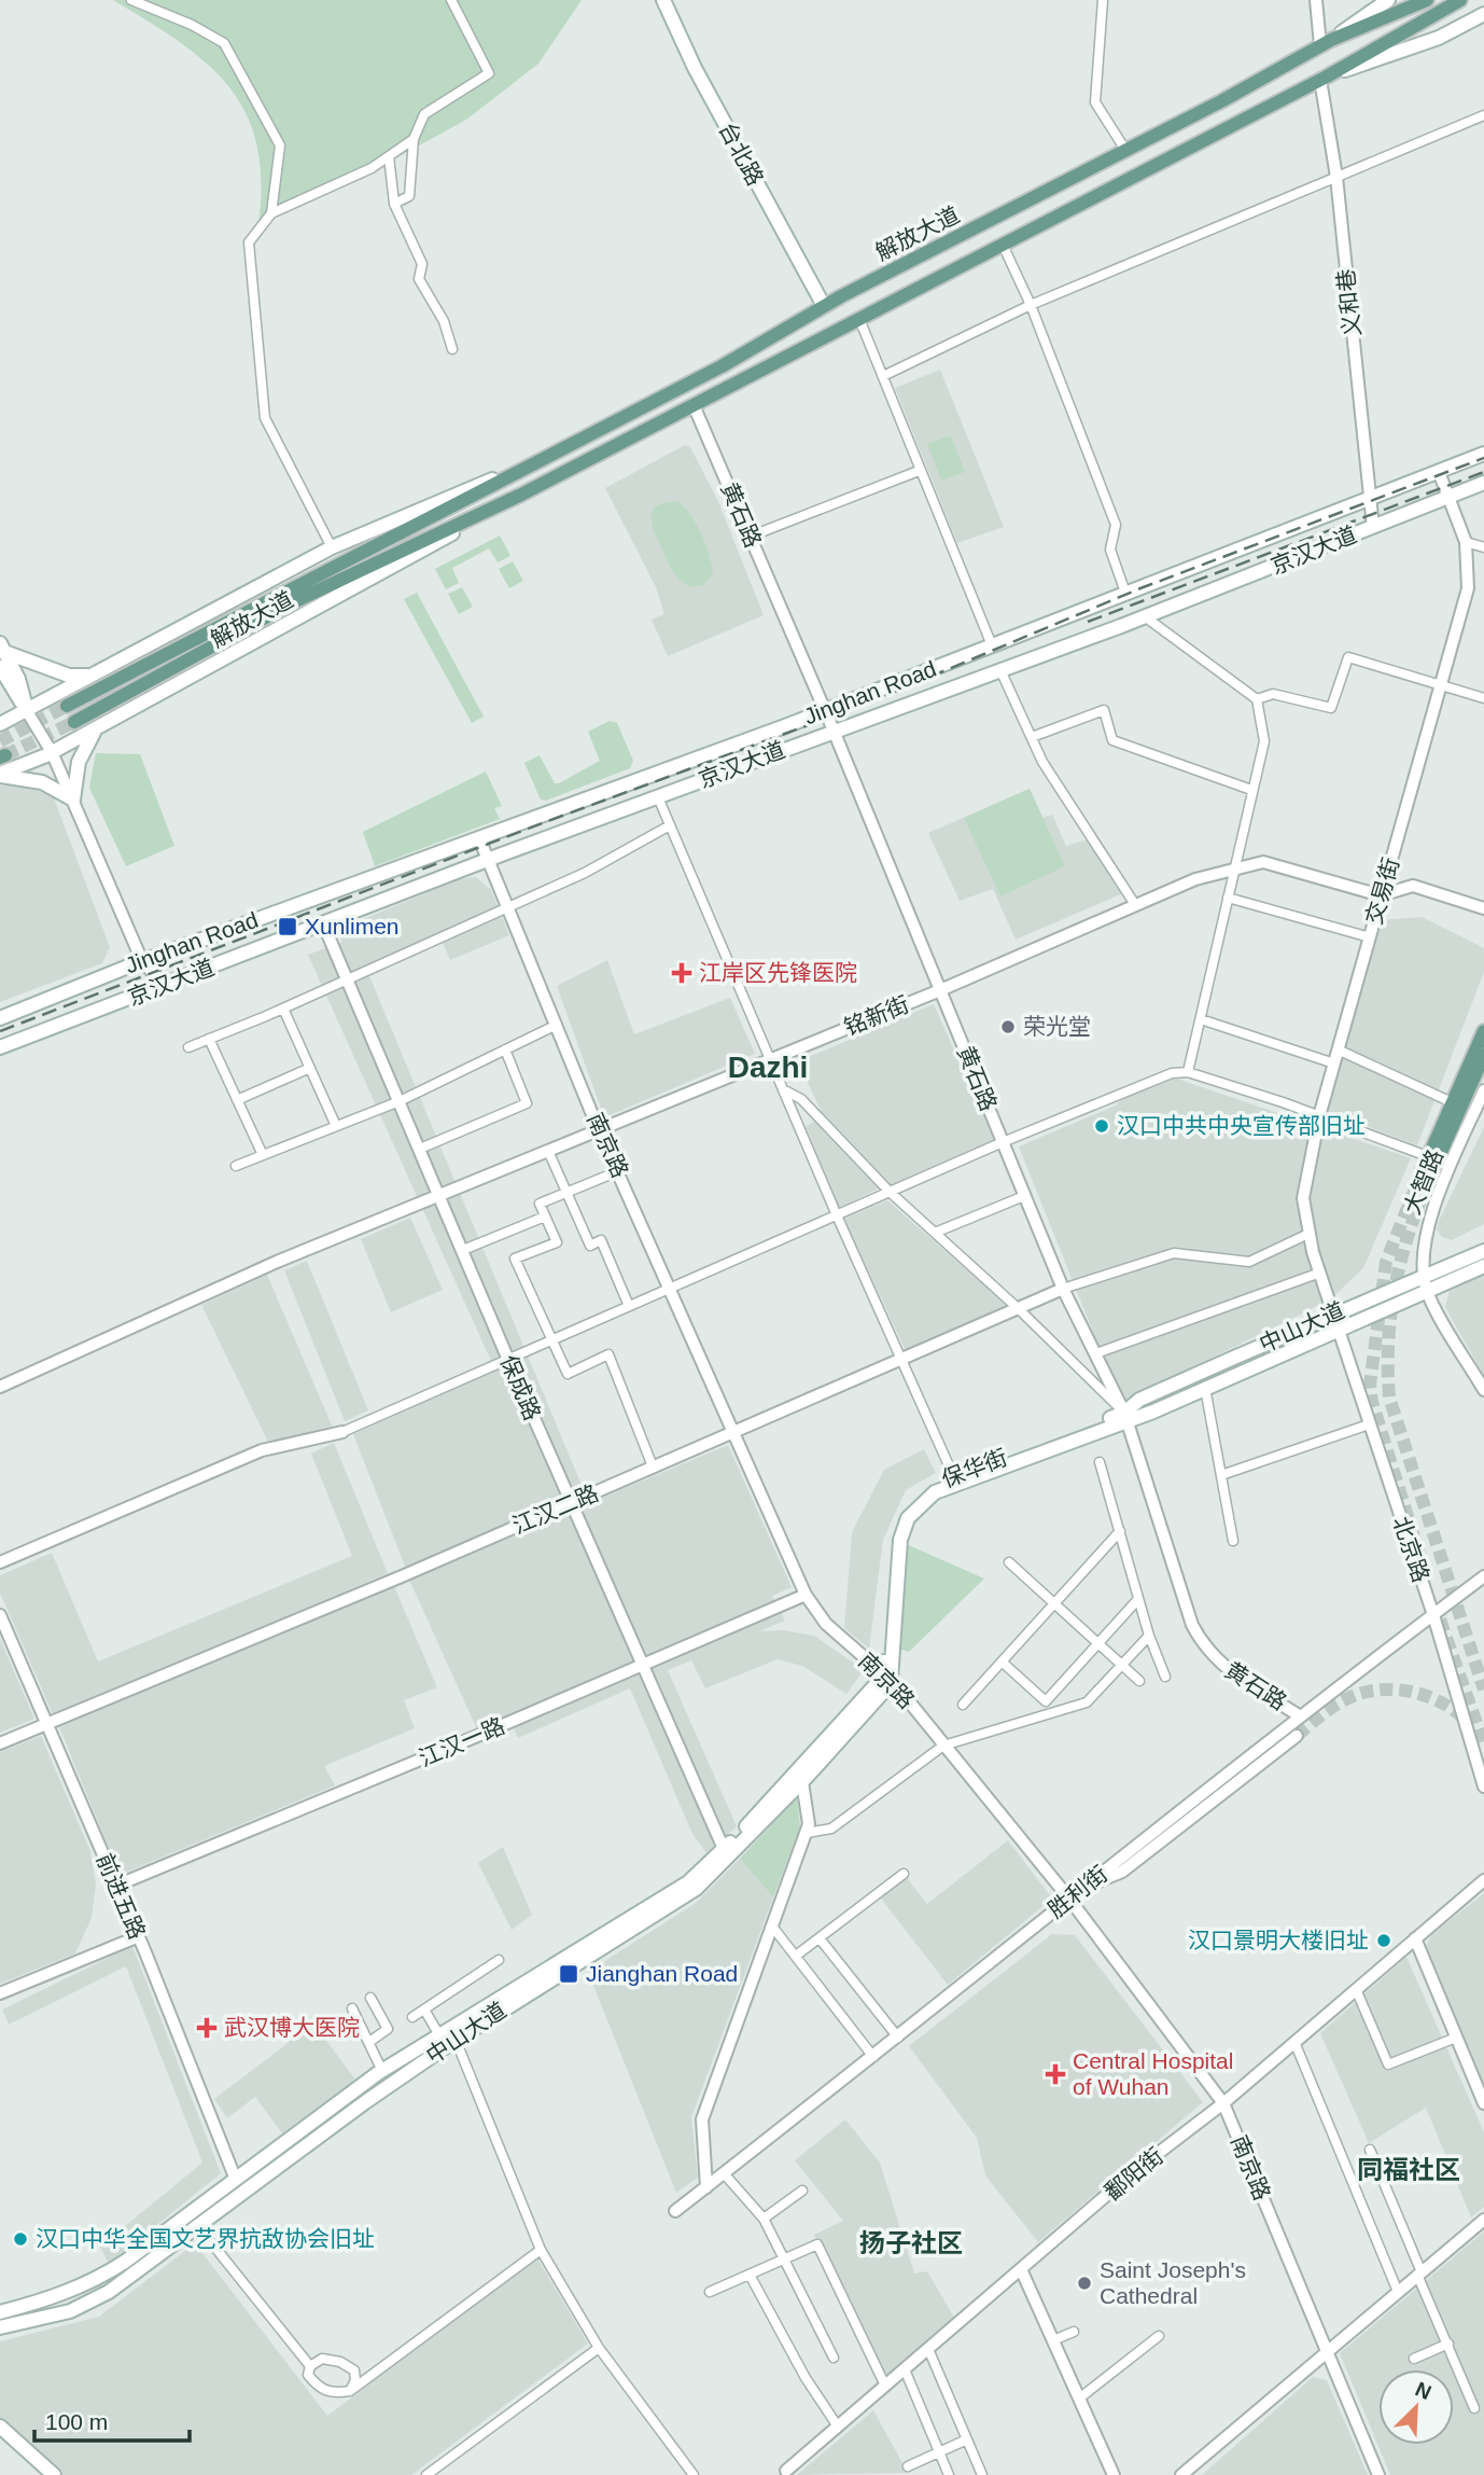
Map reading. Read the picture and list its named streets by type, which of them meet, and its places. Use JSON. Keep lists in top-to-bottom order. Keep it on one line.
{"streets":{"main road":["台北路","解放大道","京汉大道","Jinghan Road","大智路","中山大道","保华街"],"street":["义和巷","黄石路","交易街","铭新街","南京路","保成路","江汉二路","北京路","江汉一路","胜利街","前进五路","鄱阳街"]},"crossings":[["台北路","解放大道"],["解放大道","义和巷"],["解放大道","黄石路"],["义和巷","京汉大道"],["义和巷","Jinghan Road"],["黄石路","京汉大道"],["黄石路","Jinghan Road"],["黄石路","铭新街"],["黄石路","中山大道"],["黄石路","保华街"],["黄石路","江汉二路"],["黄石路","胜利街"],["京汉大道","交易街"],["京汉大道","南京路"],["京汉大道","保成路"],["Jinghan Road","交易街"],["Jinghan Road","南京路"],["交易街","铭新街"],["交易街","中山大道"],["交易街","北京路"],["铭新街","南京路"],["铭新街","保成路"],["南京路","中山大道"],["南京路","保华街"],["南京路","江汉二路"],["南京路","江汉一路"],["南京路","胜利街"],["南京路","鄱阳街"],["大智路","中山大道"],["中山大道","保成路"],["中山大道","保华街"],["中山大道","北京路"],["中山大道","前进五路"],["保成路","江汉二路"],["保成路","江汉一路"],["江汉二路","前进五路"],["北京路","胜利街"],["江汉一路","前进五路"]],"districts":["Dazhi","同福社区","扬子社区"],"places":{"transit":["Xunlimen","Jianghan Road"],"health":["江岸区先锋医院","武汉博大医院","Central Hospital of Wuhan"],"other":["荣光堂","汉口中共中央宣传部旧址","汉口景明大楼旧址","汉口中华全国文艺界抗敌协会旧址","Saint Joseph's Cathedral"]},"scale_bar":"100 m","north":"top right"}
